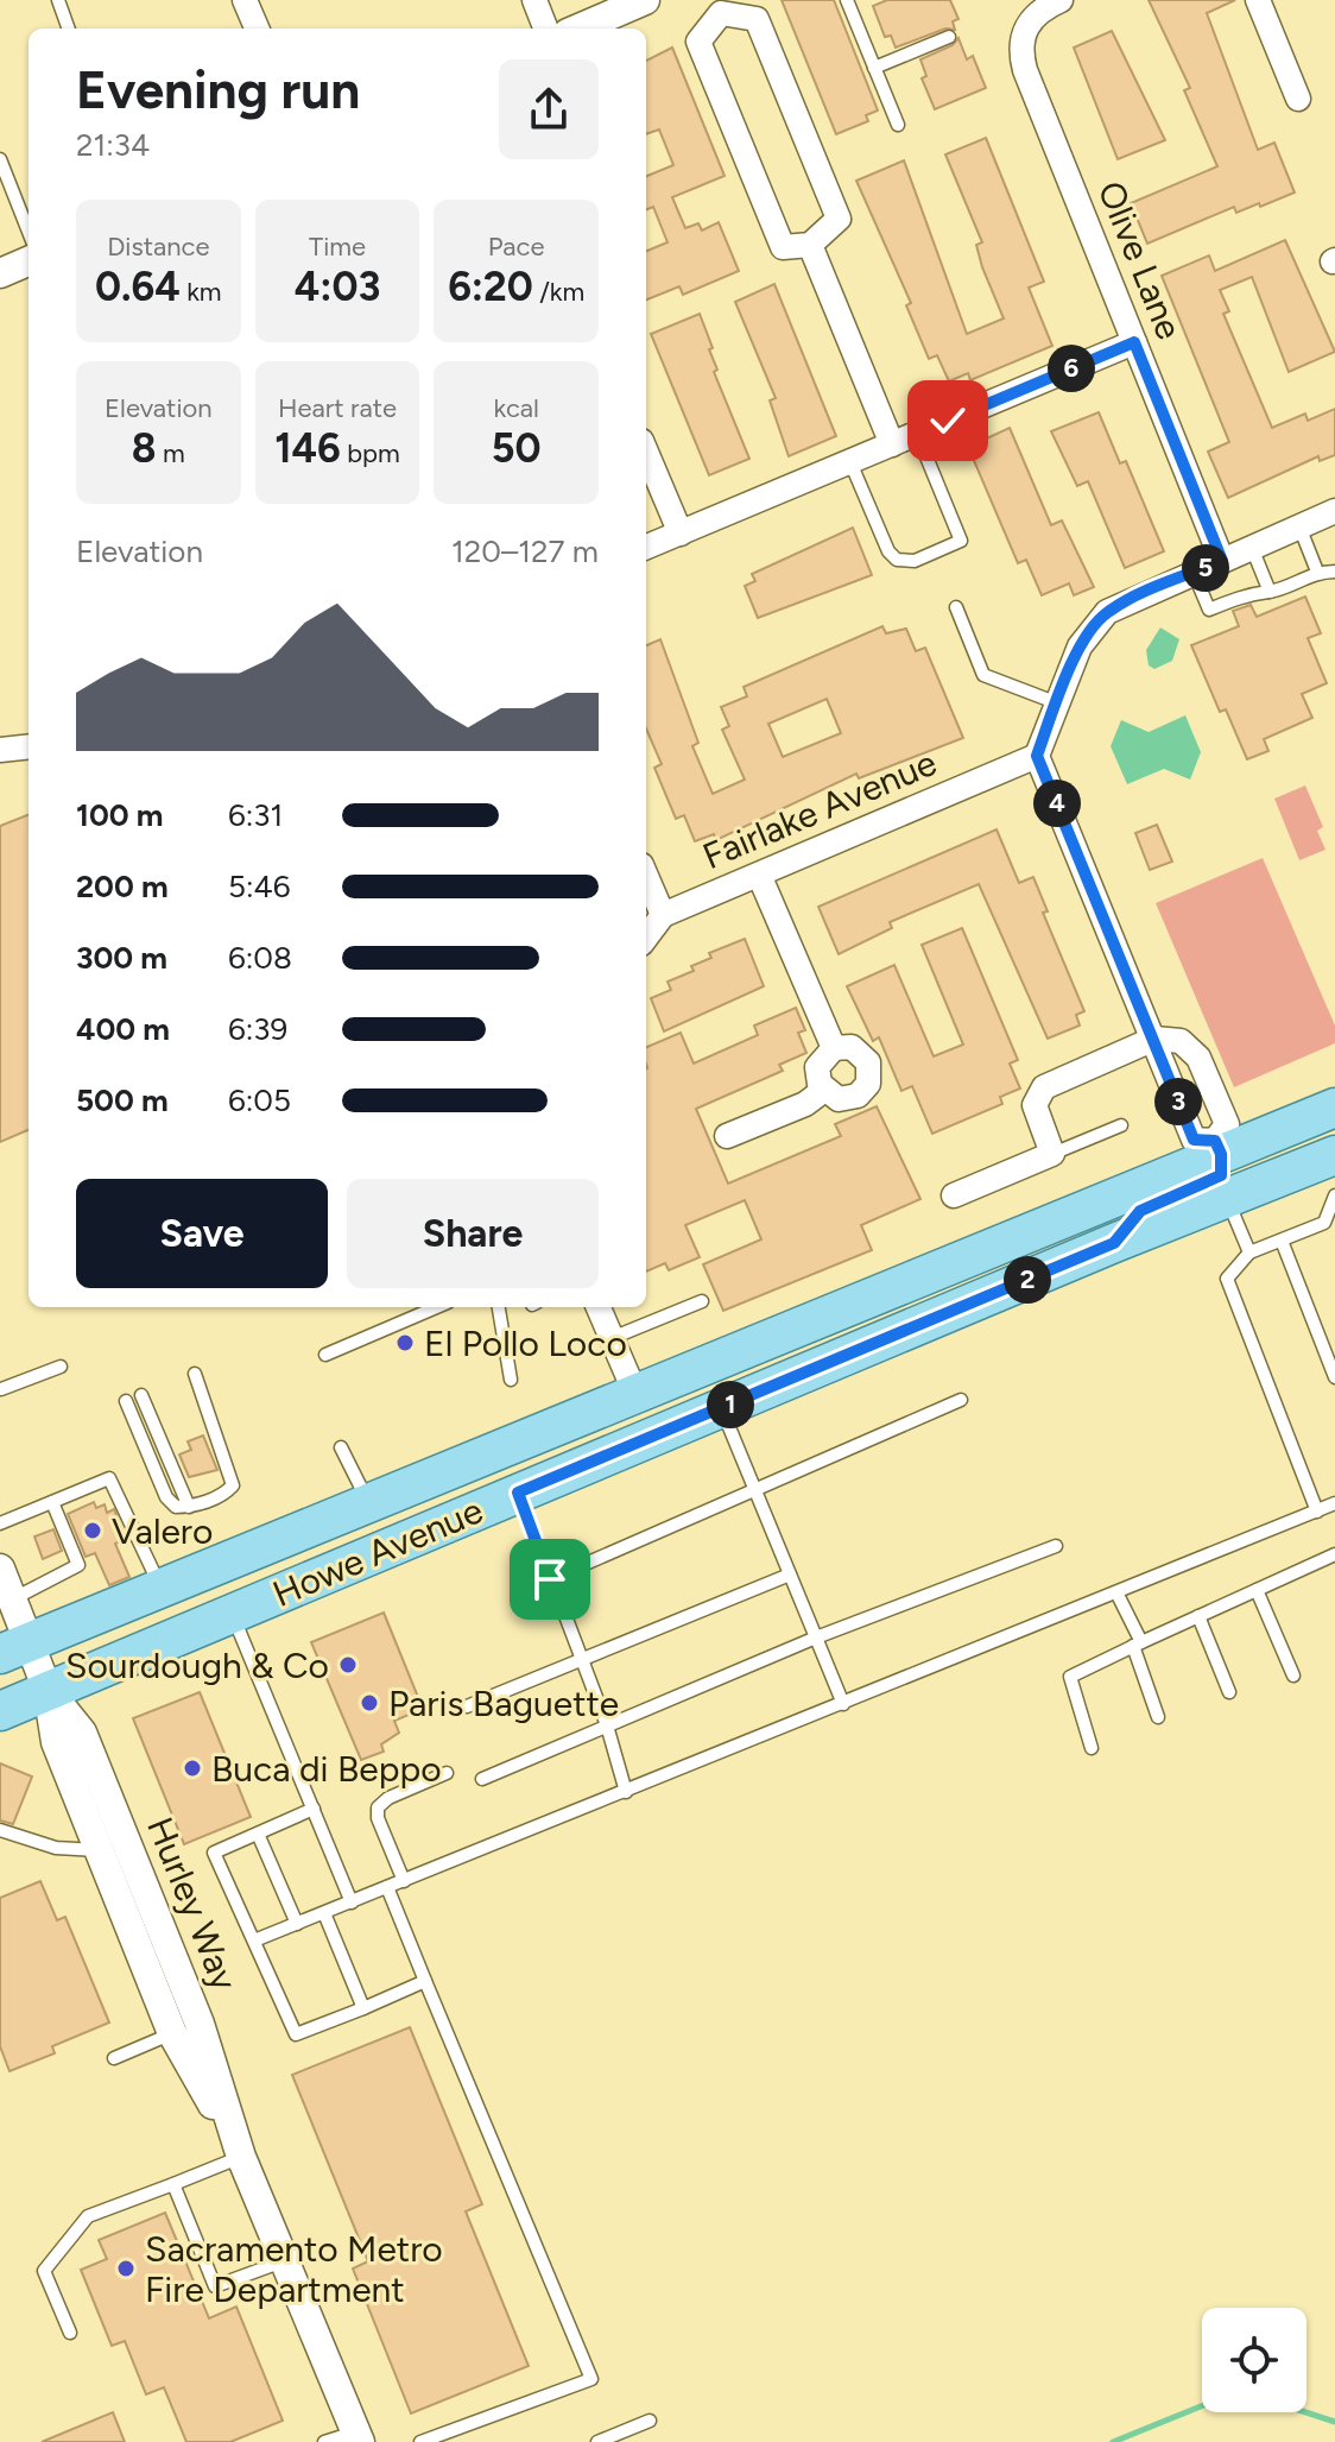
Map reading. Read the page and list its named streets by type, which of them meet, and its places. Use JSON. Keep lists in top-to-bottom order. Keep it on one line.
{"streets":{"main road":["Howe Avenue"],"street":["Olive Lane","Fairlake Avenue","Hurley Way"]},"crossings":[["Howe Avenue","Hurley Way"]],"places":["El Pollo Loco","Valero","Sourdough & Co","Paris Baguette","Buca di Beppo","Sacramento Metro Fire Department"],"page":{"heading":["Evening run","21:34"],"stats":[["Distance","0.64 km"],["Time","4:03"],["Pace","6:20 /km"],["Elevation","8 m"],["Heart rate","146 bpm"],["kcal","50"]],"pins":["6","5","4","3","2","1"],"chart":["Elevation","120–127 m"],"list":[{"name":"100 m","note":"6:31"},{"name":"200 m","note":"5:46"},{"name":"300 m","note":"6:08"},{"name":"400 m","note":"6:39"},{"name":"500 m","note":"6:05"}],"buttons":["Save","Share"]}}
